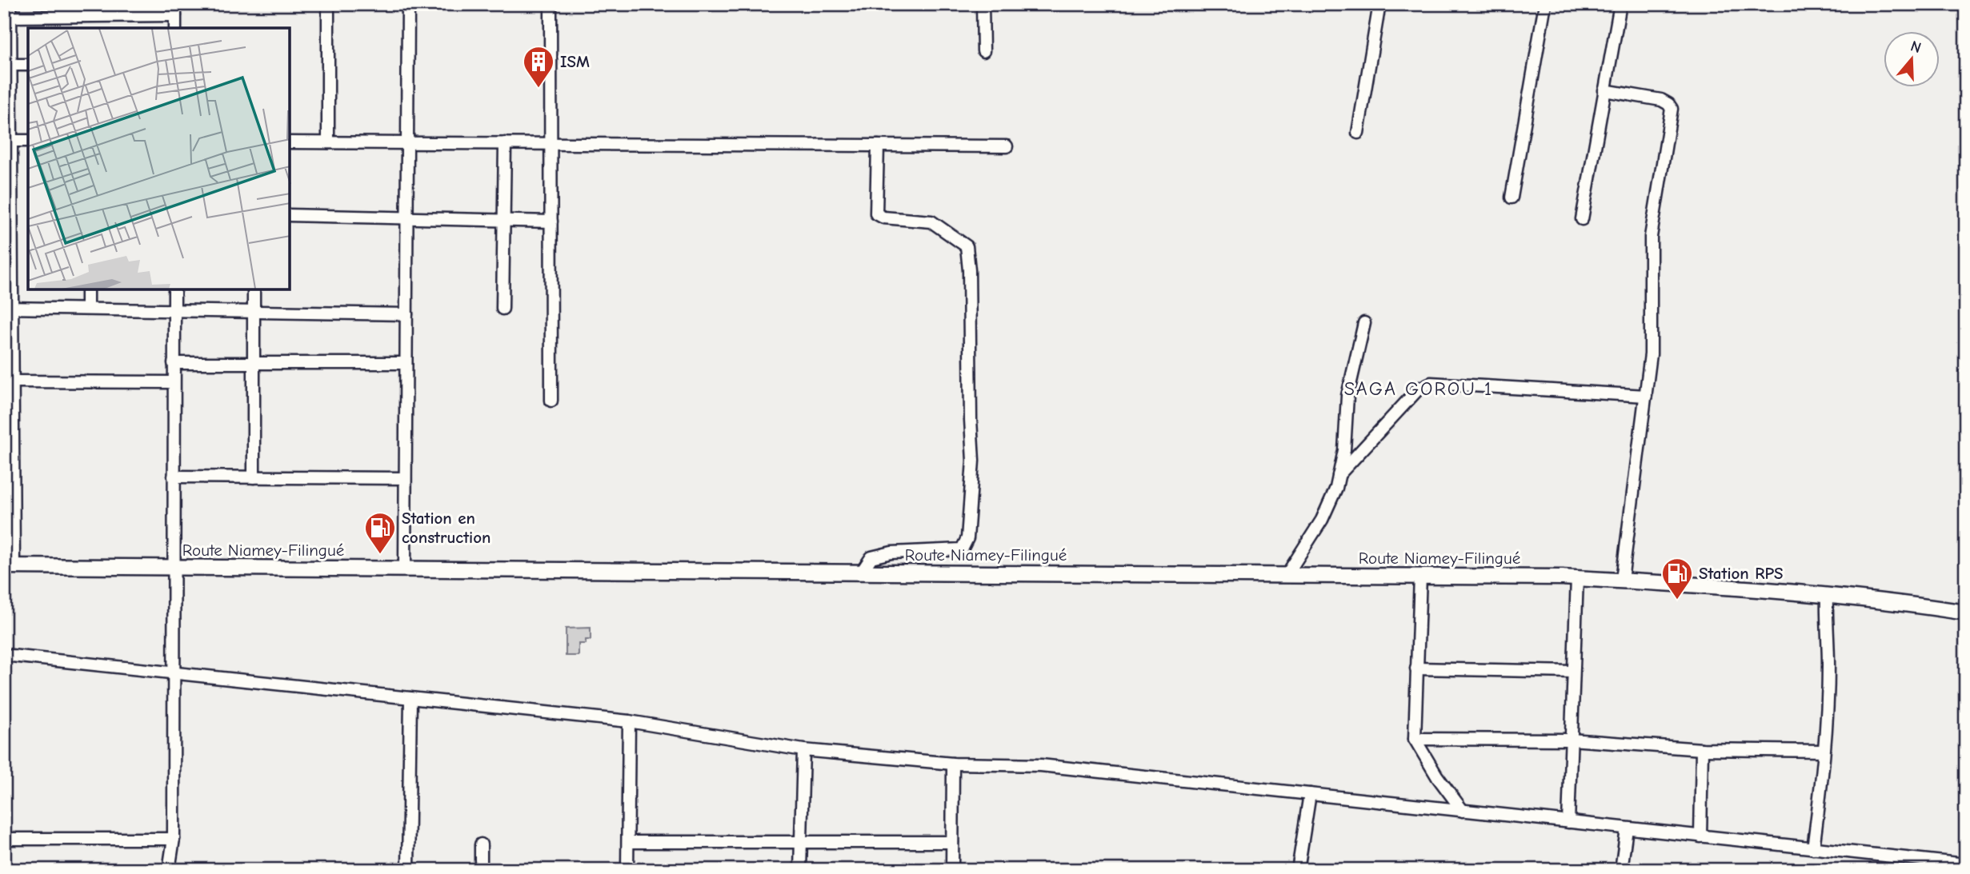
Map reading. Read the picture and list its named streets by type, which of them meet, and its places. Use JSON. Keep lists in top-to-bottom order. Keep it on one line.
{"streets":{"main road":["Route Niamey-Filingué"]},"districts":["SAGA GOROU 1"],"places":{"building":["ISM"],"fuel station":["Station en construction","Station RPS"]},"north":"top"}
